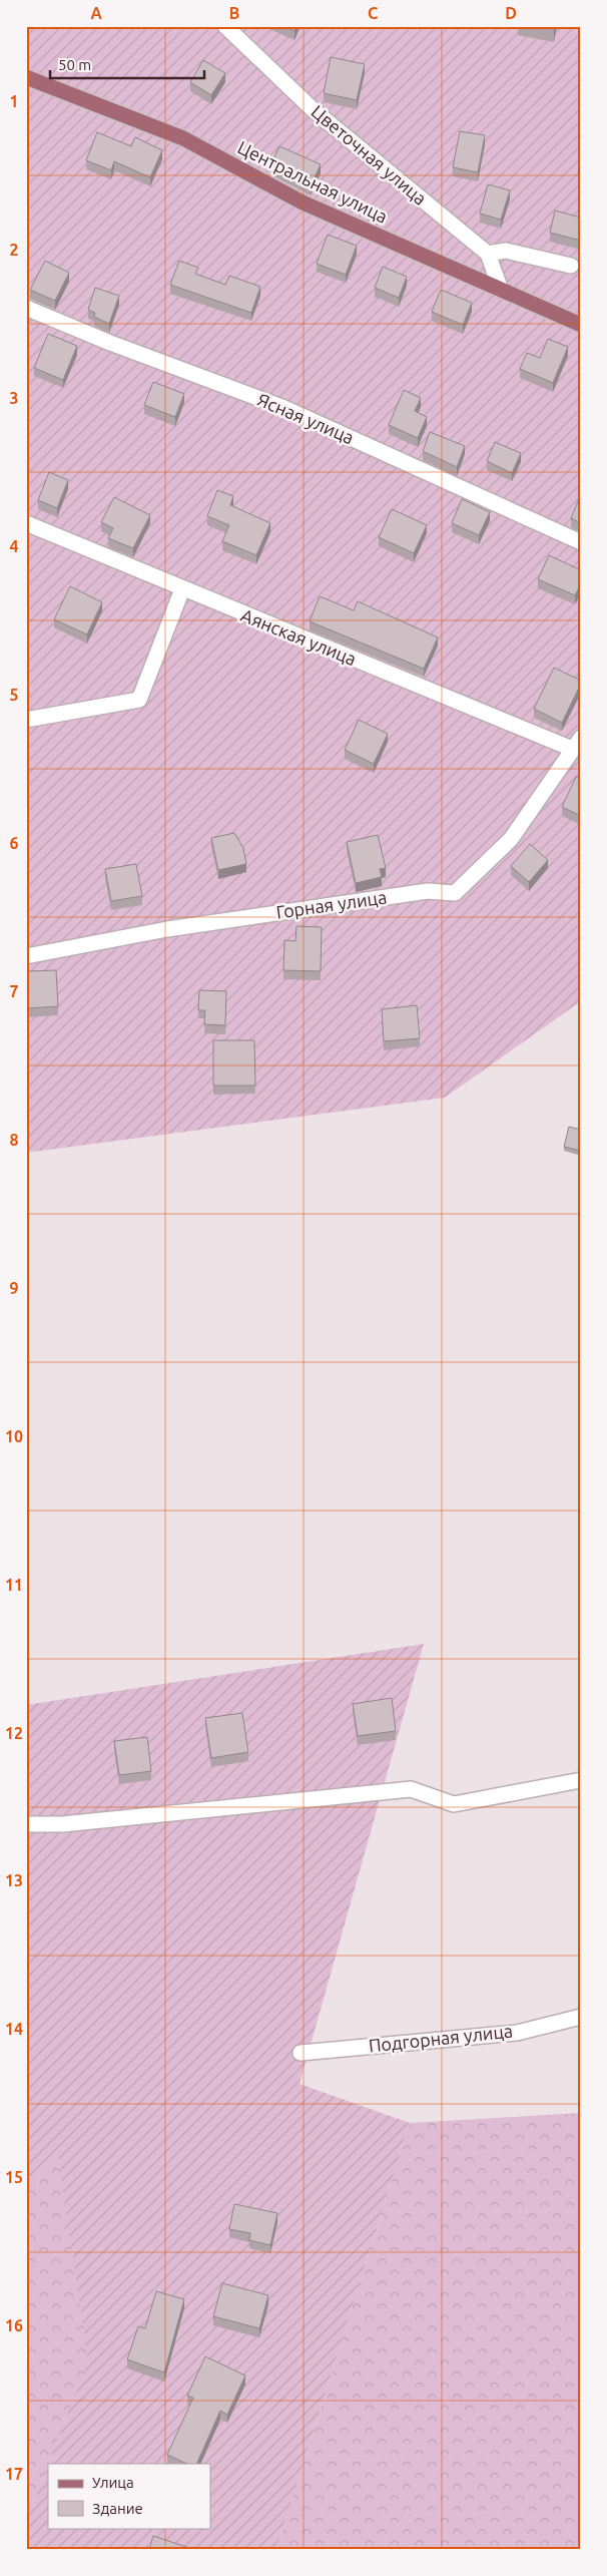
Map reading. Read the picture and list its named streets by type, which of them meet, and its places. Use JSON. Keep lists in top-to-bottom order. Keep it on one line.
{"streets":{"main road":["Центральная улица"],"street":["Цветочная улица","Ясная улица","Аянская улица","Горная улица","Подгорная улица"]},"crossings":[["Аянская улица","Горная улица"]],"legend":["Улица","Здание"],"scale_bar":"50 m","grid":{"columns":["A","B","C","D"],"rows":["1","2","3","4","5","6","7","8","9","10","11","12","13","14","15","16","17"]}}
